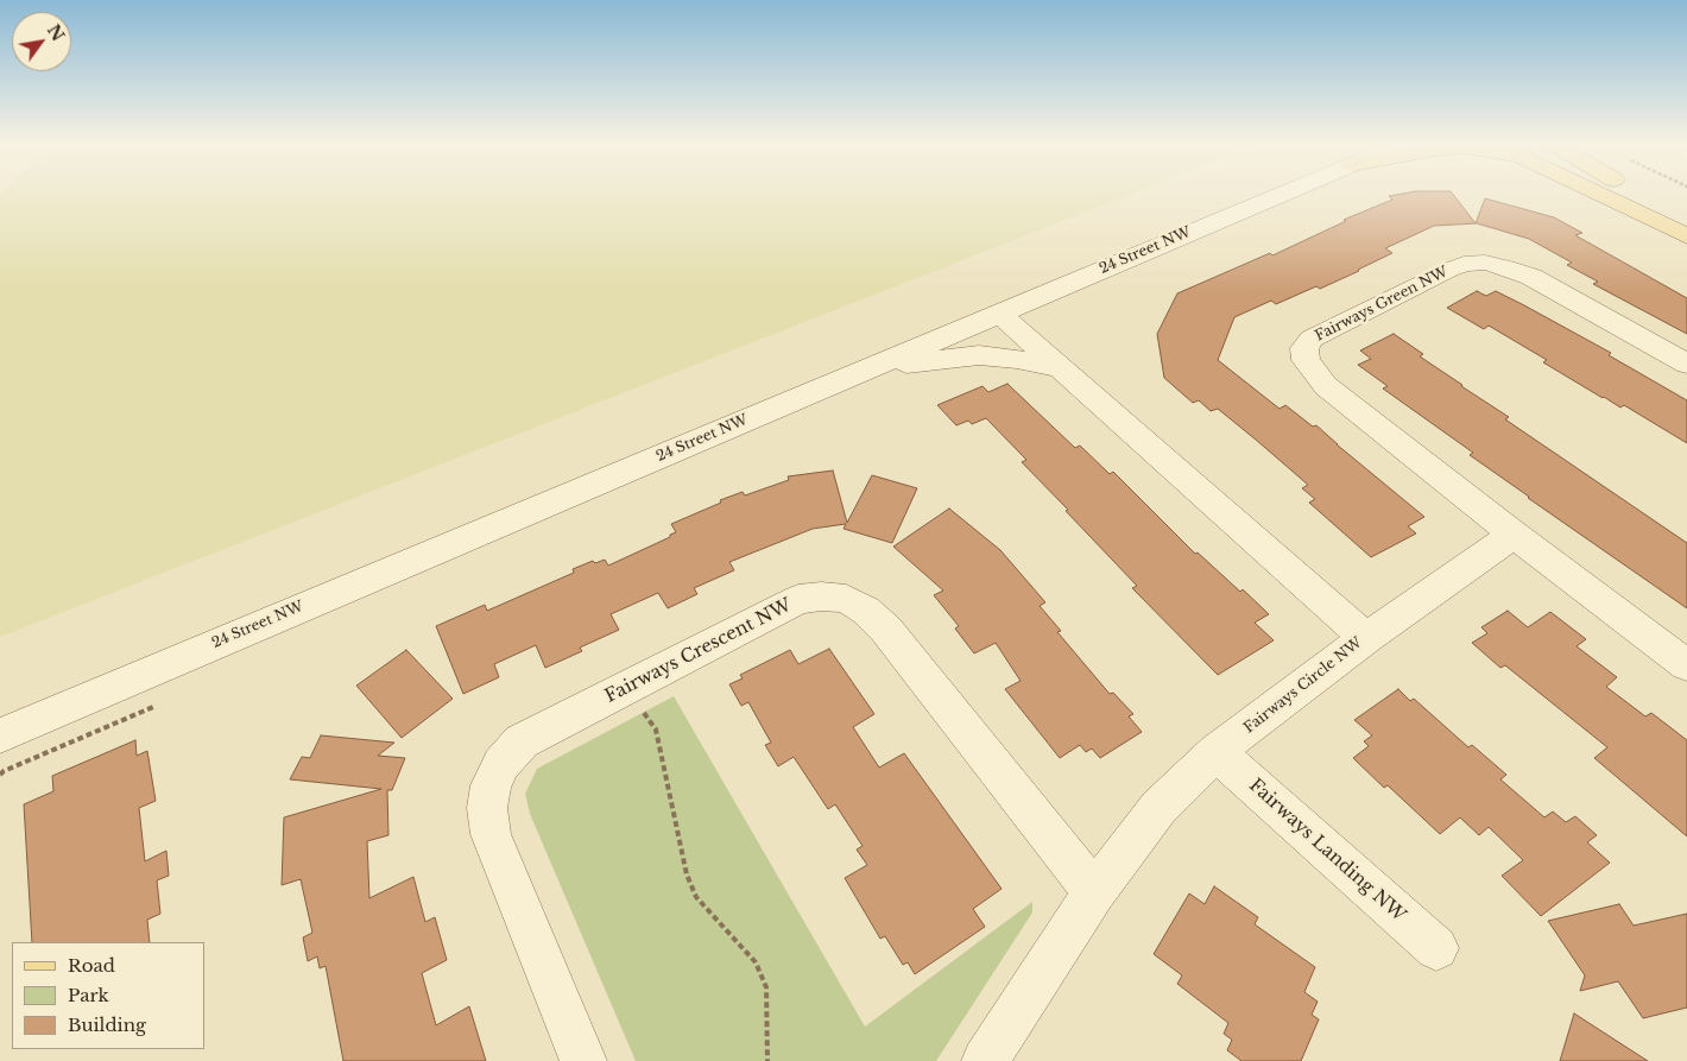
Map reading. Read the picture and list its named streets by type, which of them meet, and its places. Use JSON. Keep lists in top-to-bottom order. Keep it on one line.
{"streets":{"street":["24 Street NW","Fairways Green NW","Fairways Crescent NW","Fairways Circle NW","Fairways Landing NW"]},"crossings":[["24 Street NW","Fairways Circle NW"],["Fairways Crescent NW","Fairways Circle NW"],["Fairways Circle NW","Fairways Landing NW"]],"legend":["Road","Park","Building"],"north":"top right"}
